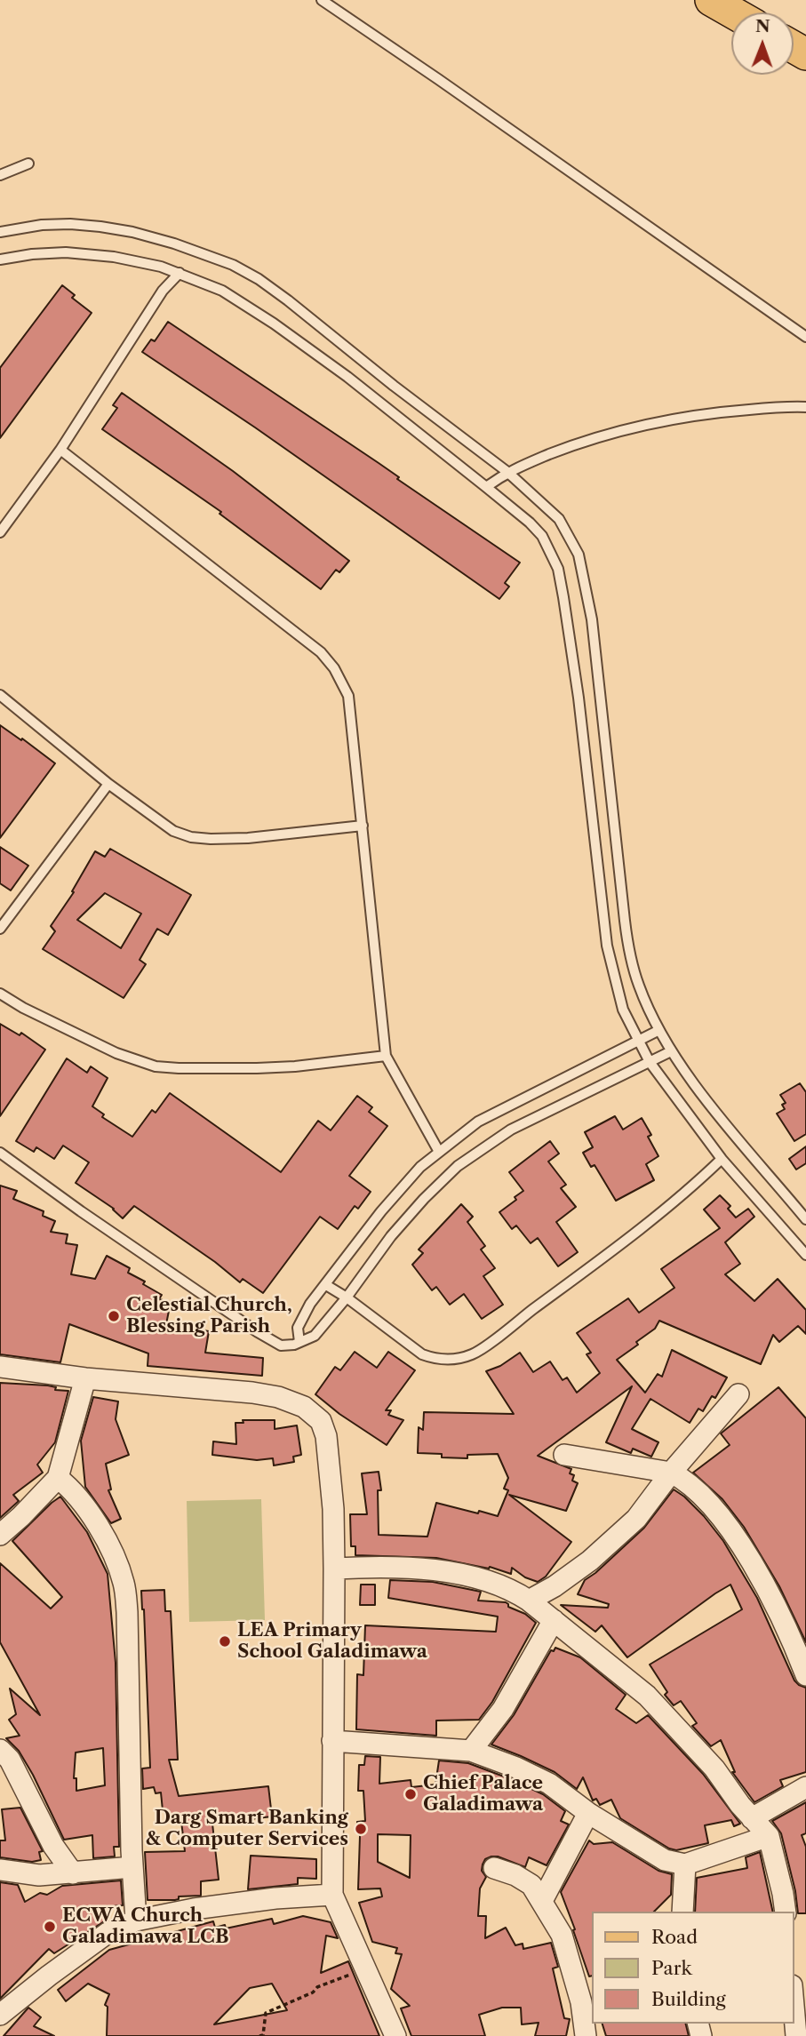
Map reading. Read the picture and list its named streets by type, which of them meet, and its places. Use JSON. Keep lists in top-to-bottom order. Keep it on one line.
{"places":["Celestial Church, Blessing Parish","LEA Primary School Galadimawa","Chief Palace Galadimawa","Darg Smart Banking & Computer Services","ECWA Church Galadimawa LCB"],"legend":["Road","Park","Building"],"north":"top"}
